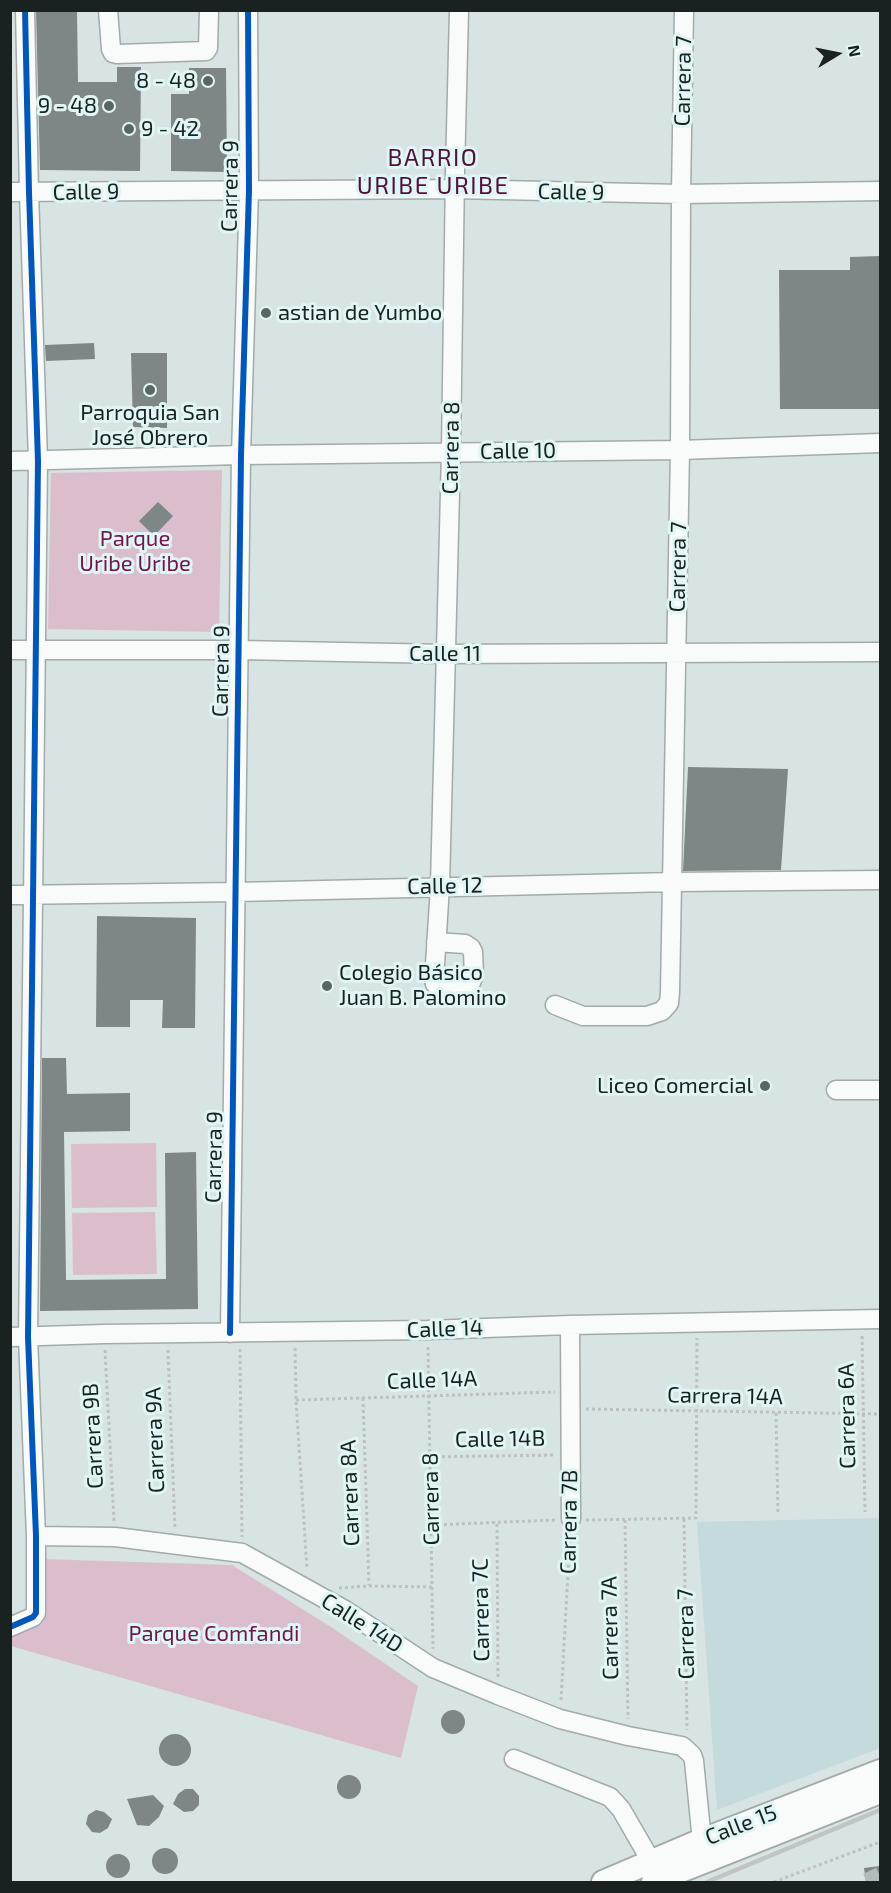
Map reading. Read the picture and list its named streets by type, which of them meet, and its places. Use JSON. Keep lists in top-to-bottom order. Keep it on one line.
{"streets":{"main road":["Calle 15"],"street":["Carrera 7","Carrera 9","Calle 9","Carrera 8","Calle 10","Calle 11","Calle 12","Calle 14","Carrera 7B","Calle 14D"],"path":["Calle 14A","Carrera 14A","Carrera 6A","Carrera 9B","Calle 14B","Carrera 9A","Carrera 8A","Carrera 7C","Carrera 7A"]},"crossings":[["Carrera 7","Calle 9"],["Carrera 7","Calle 10"],["Carrera 7","Calle 11"],["Carrera 7","Calle 12"],["Carrera 7","Calle 14D"],["Carrera 9","Calle 9"],["Carrera 9","Calle 10"],["Carrera 9","Calle 11"],["Carrera 9","Calle 12"],["Carrera 9","Calle 14"],["Calle 9","Carrera 8"],["Carrera 8","Calle 10"],["Carrera 8","Calle 11"],["Carrera 8","Calle 12"],["Carrera 8","Calle 14"],["Carrera 8","Calle 14A"],["Carrera 8","Calle 14B"],["Carrera 8","Calle 14D"],["Calle 14","Carrera 6A"],["Calle 14","Carrera 9B"],["Calle 14","Carrera 9A"],["Calle 14","Carrera 7B"],["Calle 14A","Carrera 14A"],["Calle 14A","Carrera 8A"],["Calle 14A","Carrera 7B"],["Carrera 14A","Carrera 6A"],["Carrera 14A","Carrera 7B"],["Carrera 9B","Calle 14D"],["Calle 14B","Carrera 7B"],["Carrera 9A","Calle 14D"],["Carrera 7B","Calle 14D"],["Carrera 7C","Calle 14D"],["Calle 14D","Carrera 7A"]],"districts":["BARRIO URIBE URIBE"],"parks":["Parque Uribe Uribe","Parque Comfandi"],"places":["8 - 48","9 - 48","9 - 42","astian de Yumbo","Parroquia San José Obrero","Colegio Básico Juan B. Palomino","Liceo Comercial"],"north":"right"}
